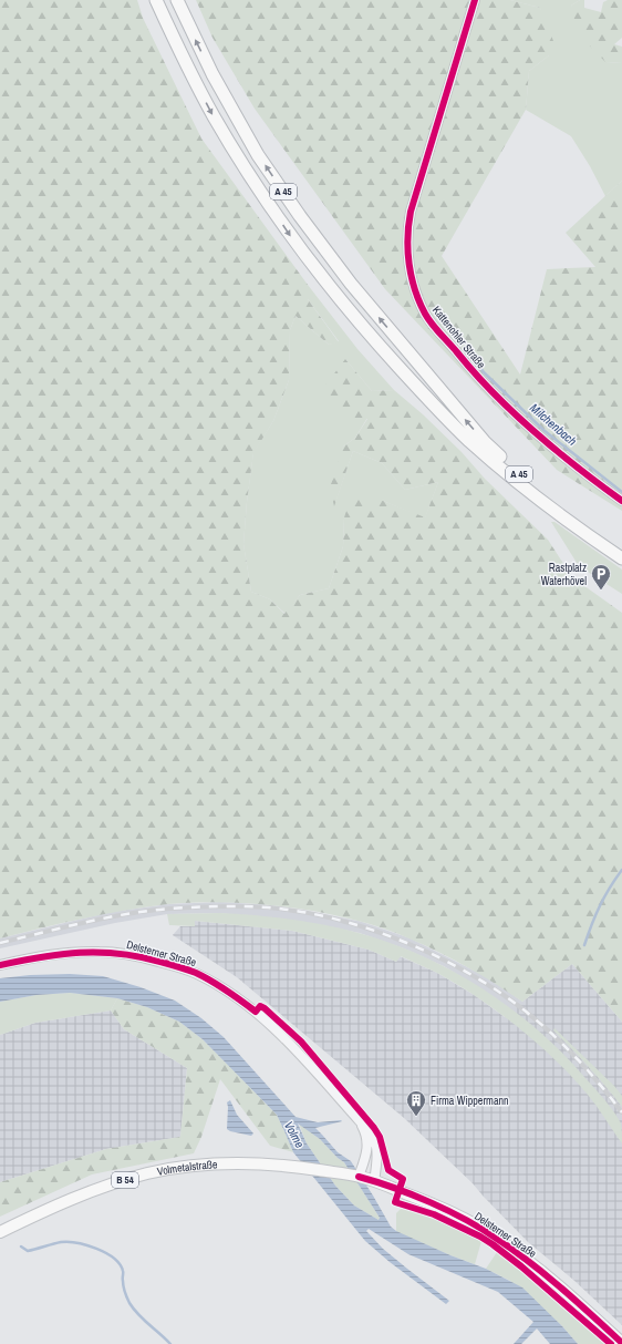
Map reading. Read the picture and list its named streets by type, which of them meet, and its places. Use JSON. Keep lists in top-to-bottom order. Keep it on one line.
{"streets":{"highway":["A 45"],"main road":["Delsterner Straße","Volmetalstraße","B 54"],"street":["Kattenohler Straße"]},"crossings":[["Delsterner Straße","Volmetalstraße"]],"water":["Milchenbach","Volme"],"places":{"parking":["Rastplatz Waterhövel"],"building":["Firma Wippermann"]}}
